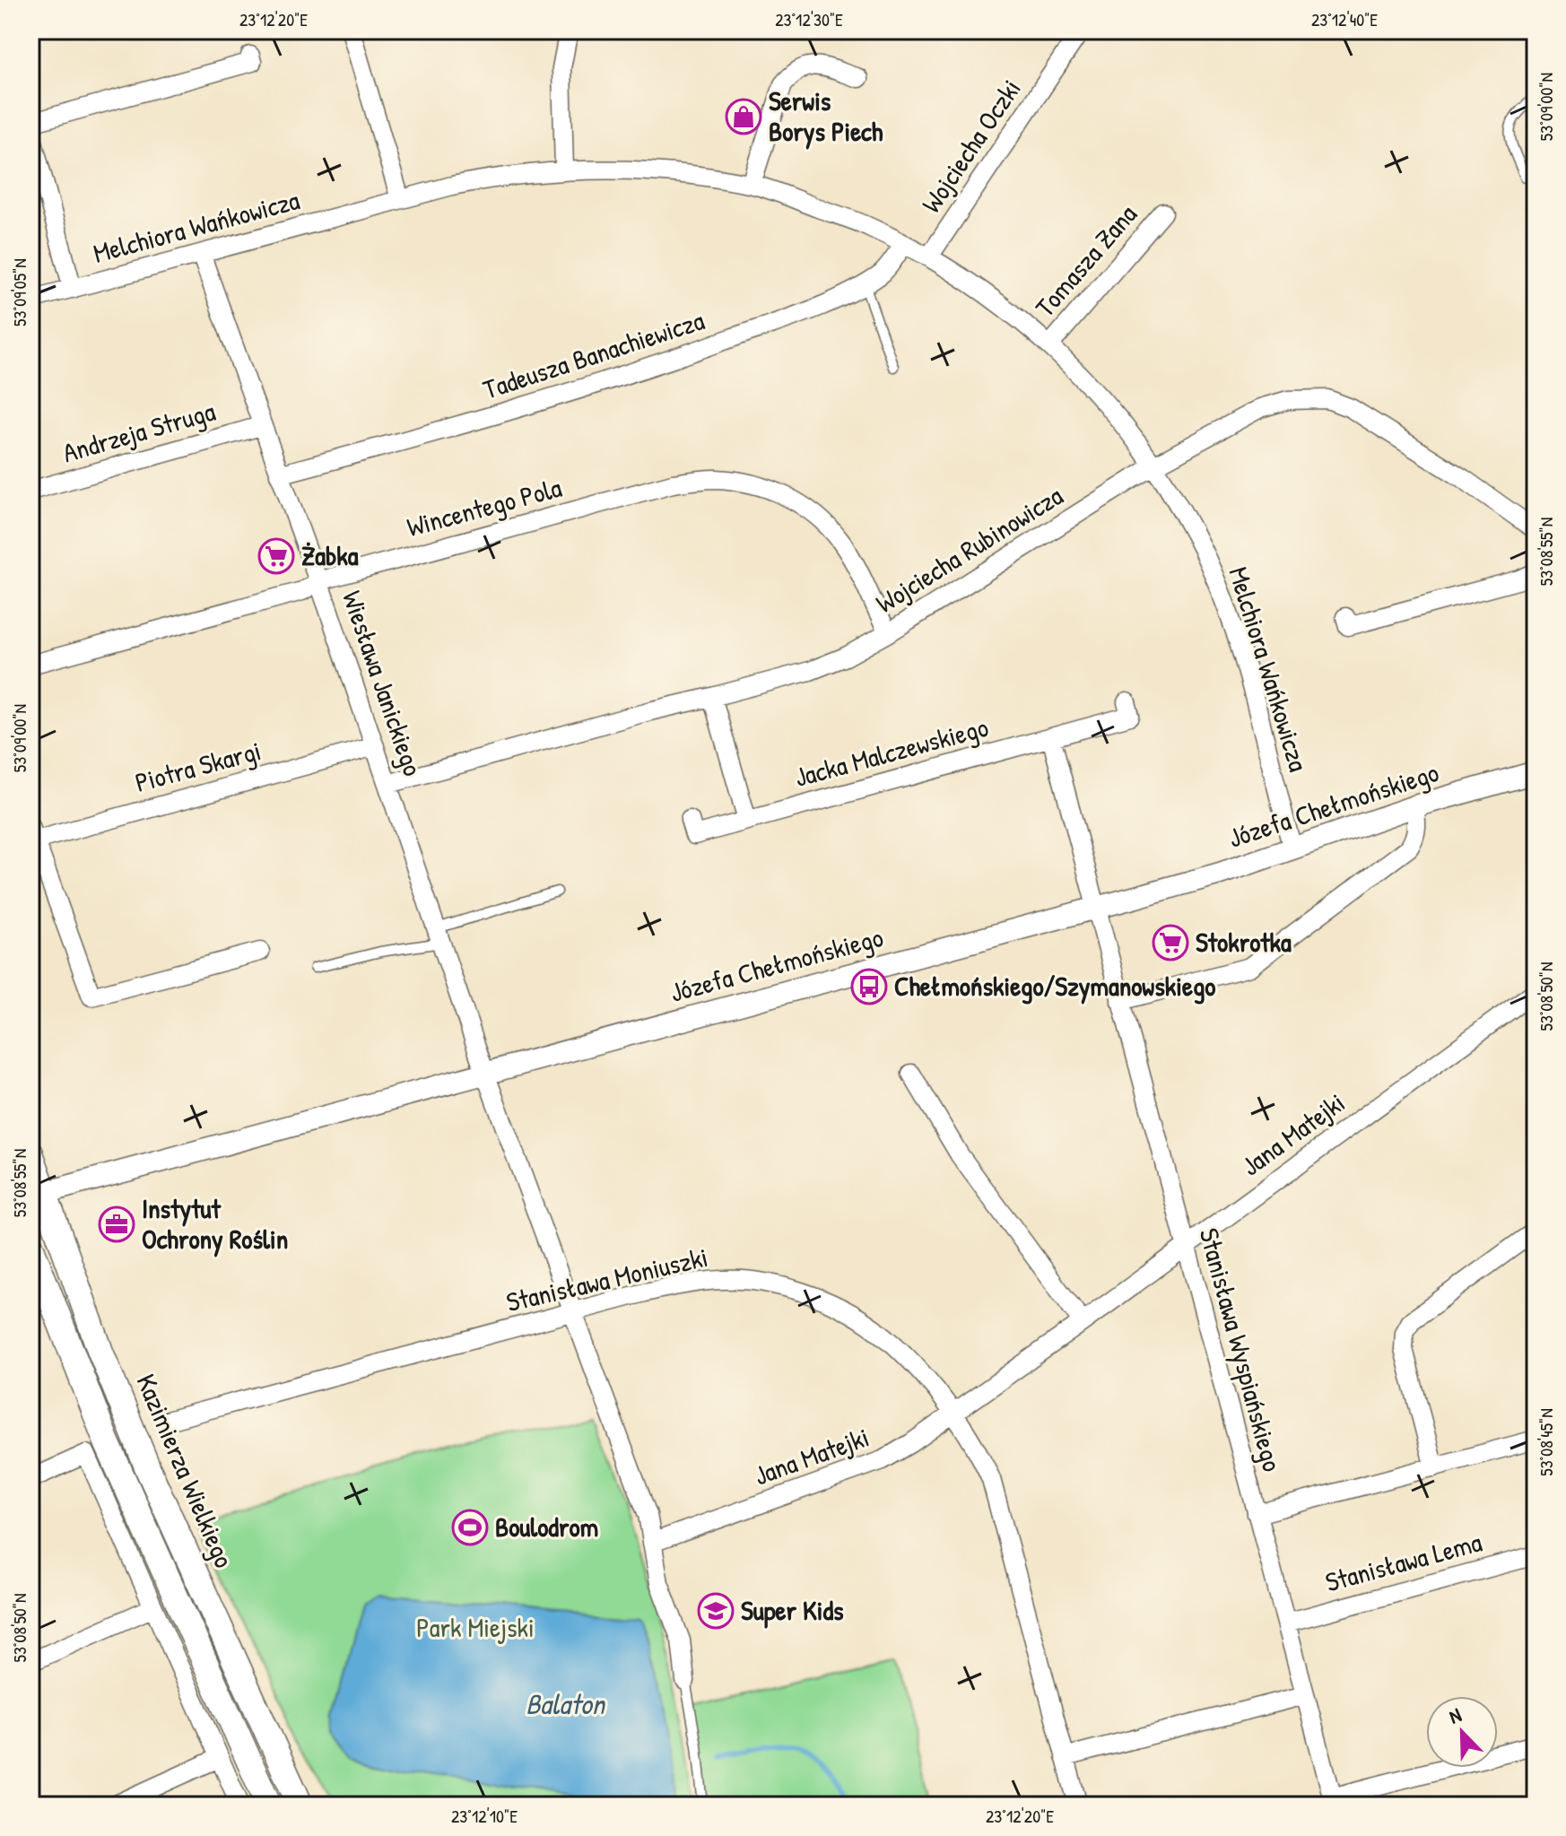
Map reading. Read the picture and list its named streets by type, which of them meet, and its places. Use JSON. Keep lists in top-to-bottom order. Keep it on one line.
{"streets":{"main road":["Kazimierza Wielkiego"],"street":["Wojciecha Oczki","Melchiora Wańkowicza","Tomasza Zana","Tadeusza Banachiewicza","Andrzeja Struga","Wincentego Pola","Wojciecha Rubinowicza","Wiesława Janickiego","Jacka Malczewskiego","Piotra Skargi","Józefa Chełmońskiego","Jana Matejki","Stanisława Moniuszki","Stanisława Wyspiańskiego","Stanisława Lema"]},"crossings":[["Wojciecha Oczki","Melchiora Wańkowicza"],["Melchiora Wańkowicza","Tomasza Zana"],["Melchiora Wańkowicza","Tadeusza Banachiewicza"],["Melchiora Wańkowicza","Wojciecha Rubinowicza"],["Melchiora Wańkowicza","Wiesława Janickiego"],["Melchiora Wańkowicza","Józefa Chełmońskiego"],["Tadeusza Banachiewicza","Wiesława Janickiego"],["Andrzeja Struga","Wiesława Janickiego"],["Wincentego Pola","Wojciecha Rubinowicza"],["Wincentego Pola","Wiesława Janickiego"],["Wojciecha Rubinowicza","Wiesława Janickiego"],["Wiesława Janickiego","Piotra Skargi"],["Wiesława Janickiego","Józefa Chełmońskiego"],["Wiesława Janickiego","Jana Matejki"],["Wiesława Janickiego","Stanisława Moniuszki"],["Józefa Chełmońskiego","Stanisława Wyspiańskiego"],["Józefa Chełmońskiego","Kazimierza Wielkiego"],["Jana Matejki","Stanisława Moniuszki"],["Jana Matejki","Stanisława Wyspiańskiego"],["Stanisława Wyspiańskiego","Stanisława Lema"]],"water":["Balaton"],"parks":["Park Miejski"],"places":{"shop":["Serwis Borys Piech"],"supermarket":["Żabka","Stokrotka"],"bus stop":["Chełmońskiego/Szymanowskiego"],"office":["Instytut Ochrony Roślin"],"sports":["Boulodrom"],"school or university":["Super Kids"]},"north":"top left","coordinates":["23°12'20\"E","23°12'30\"E","23°12'40\"E","53°09'00\"N","53°09'05\"N","53°08'55\"N","53°08'50\"N","53°08'45\"N","23°12'10\"E"]}
